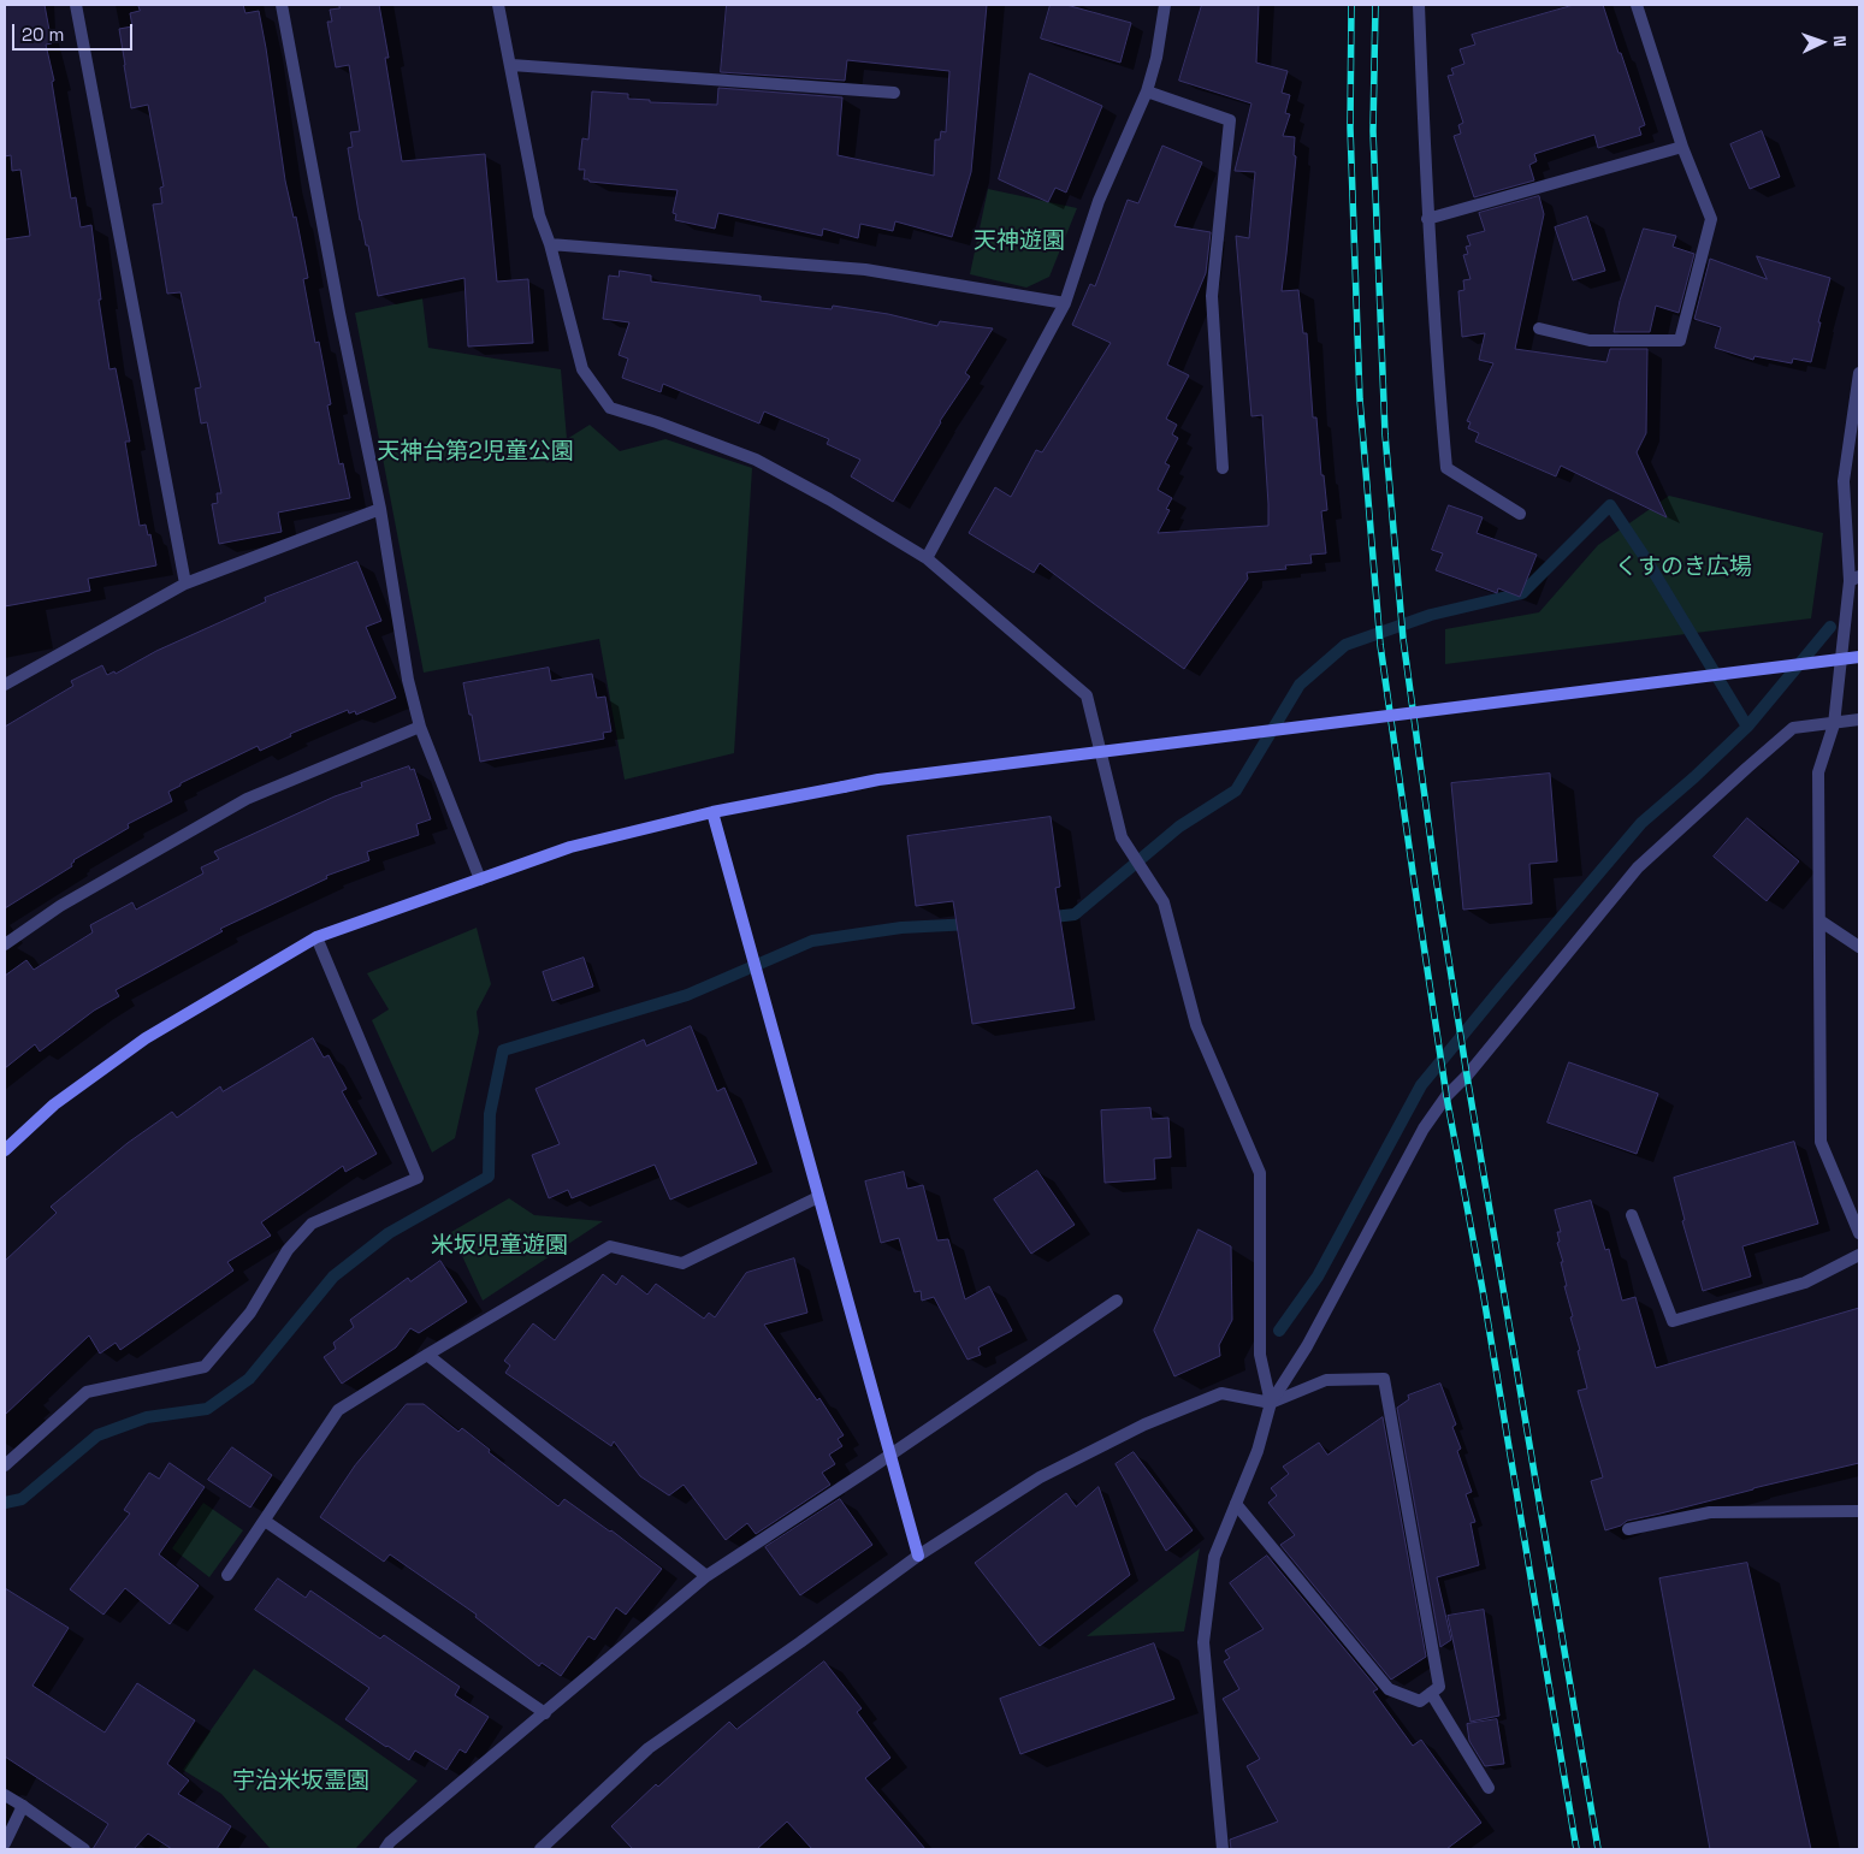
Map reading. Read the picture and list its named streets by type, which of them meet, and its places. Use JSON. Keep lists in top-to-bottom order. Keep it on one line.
{"parks":["天神遊園","天神台第2児童公園","くすのき広場","米坂児童遊園","宇治米坂霊園"],"scale_bar":"20 m","north":"right"}
